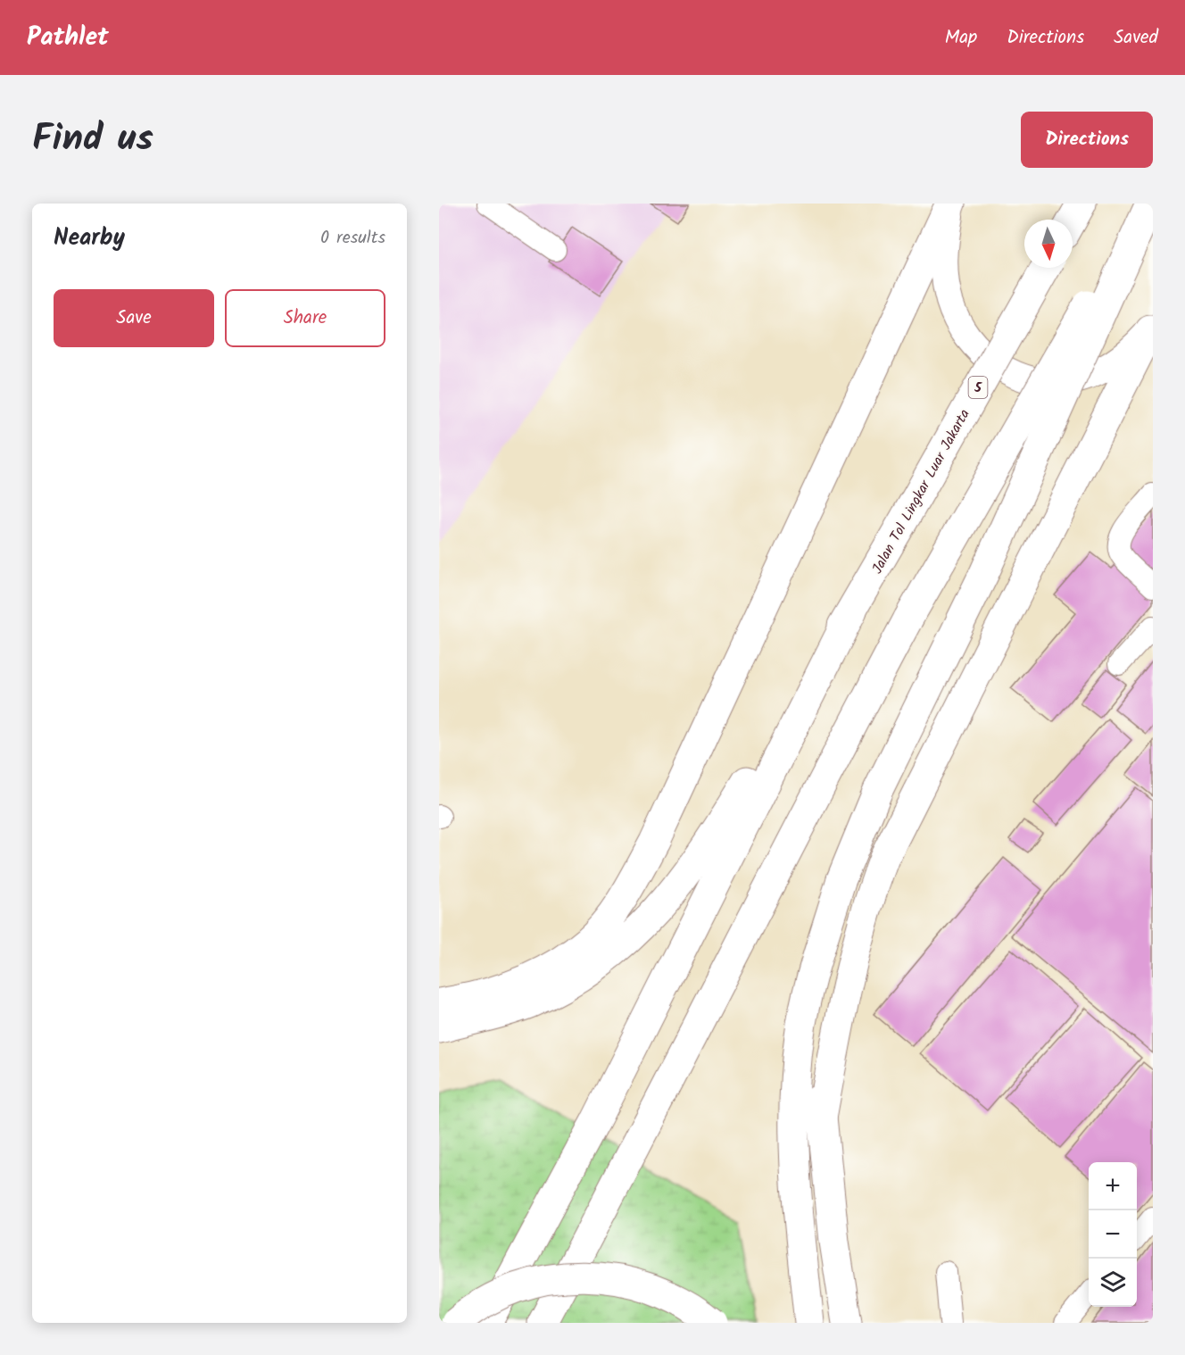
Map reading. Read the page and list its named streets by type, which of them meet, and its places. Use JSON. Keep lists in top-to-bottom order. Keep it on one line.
{"streets":{"highway":["5","Jalan Tol Lingkar Luar Jakarta"]},"north":"bottom","page":{"header":"Pathlet","nav":["Map","Directions","Saved"],"title":"Find us","buttons":["Directions",["Save","Share"]],"heading":["Nearby","0 results"],"map_buttons":["+","−"]}}
